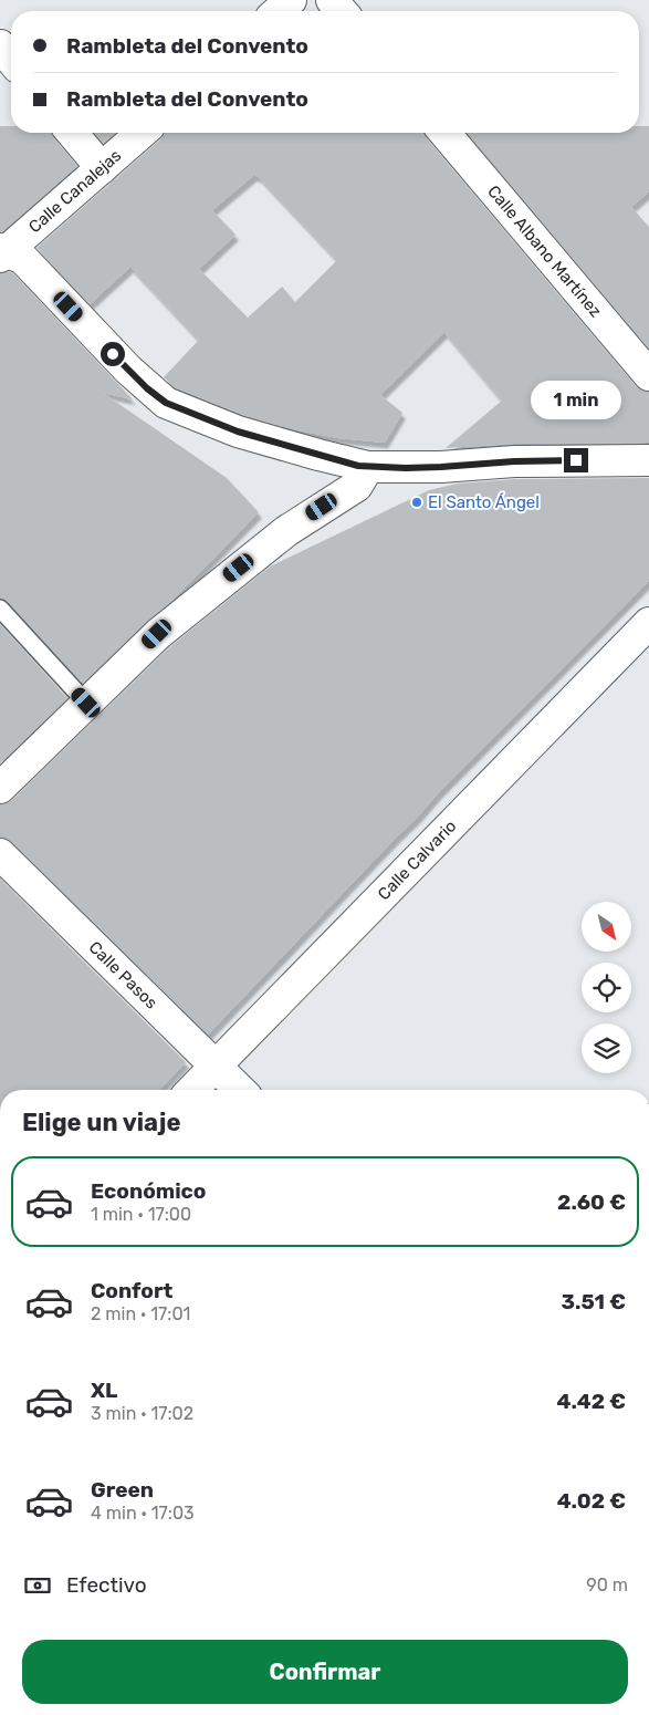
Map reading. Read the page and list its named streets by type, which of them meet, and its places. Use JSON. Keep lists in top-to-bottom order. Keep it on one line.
{"streets":{"street":["Calle Canalejas","Calle Albano Martínez","Calle Calvario","Calle Pasos"]},"crossings":[["Calle Calvario","Calle Pasos"]],"places":["El Santo Ángel"],"north":"bottom right","page":{"banner":["Rambleta del Convento","Rambleta del Convento"],"bubble":"1 min","heading":"Elige un viaje","list":[{"name":"Económico","note":"1 min · 17:00","value":"2.60 €"},{"name":"Confort","note":"2 min · 17:01","value":"3.51 €"},{"name":"XL","note":"3 min · 17:02","value":"4.42 €"},{"name":"Green","note":"4 min · 17:03","value":"4.02 €"}],"pay":["Efectivo","90 m"],"buttons":"Confirmar"}}
